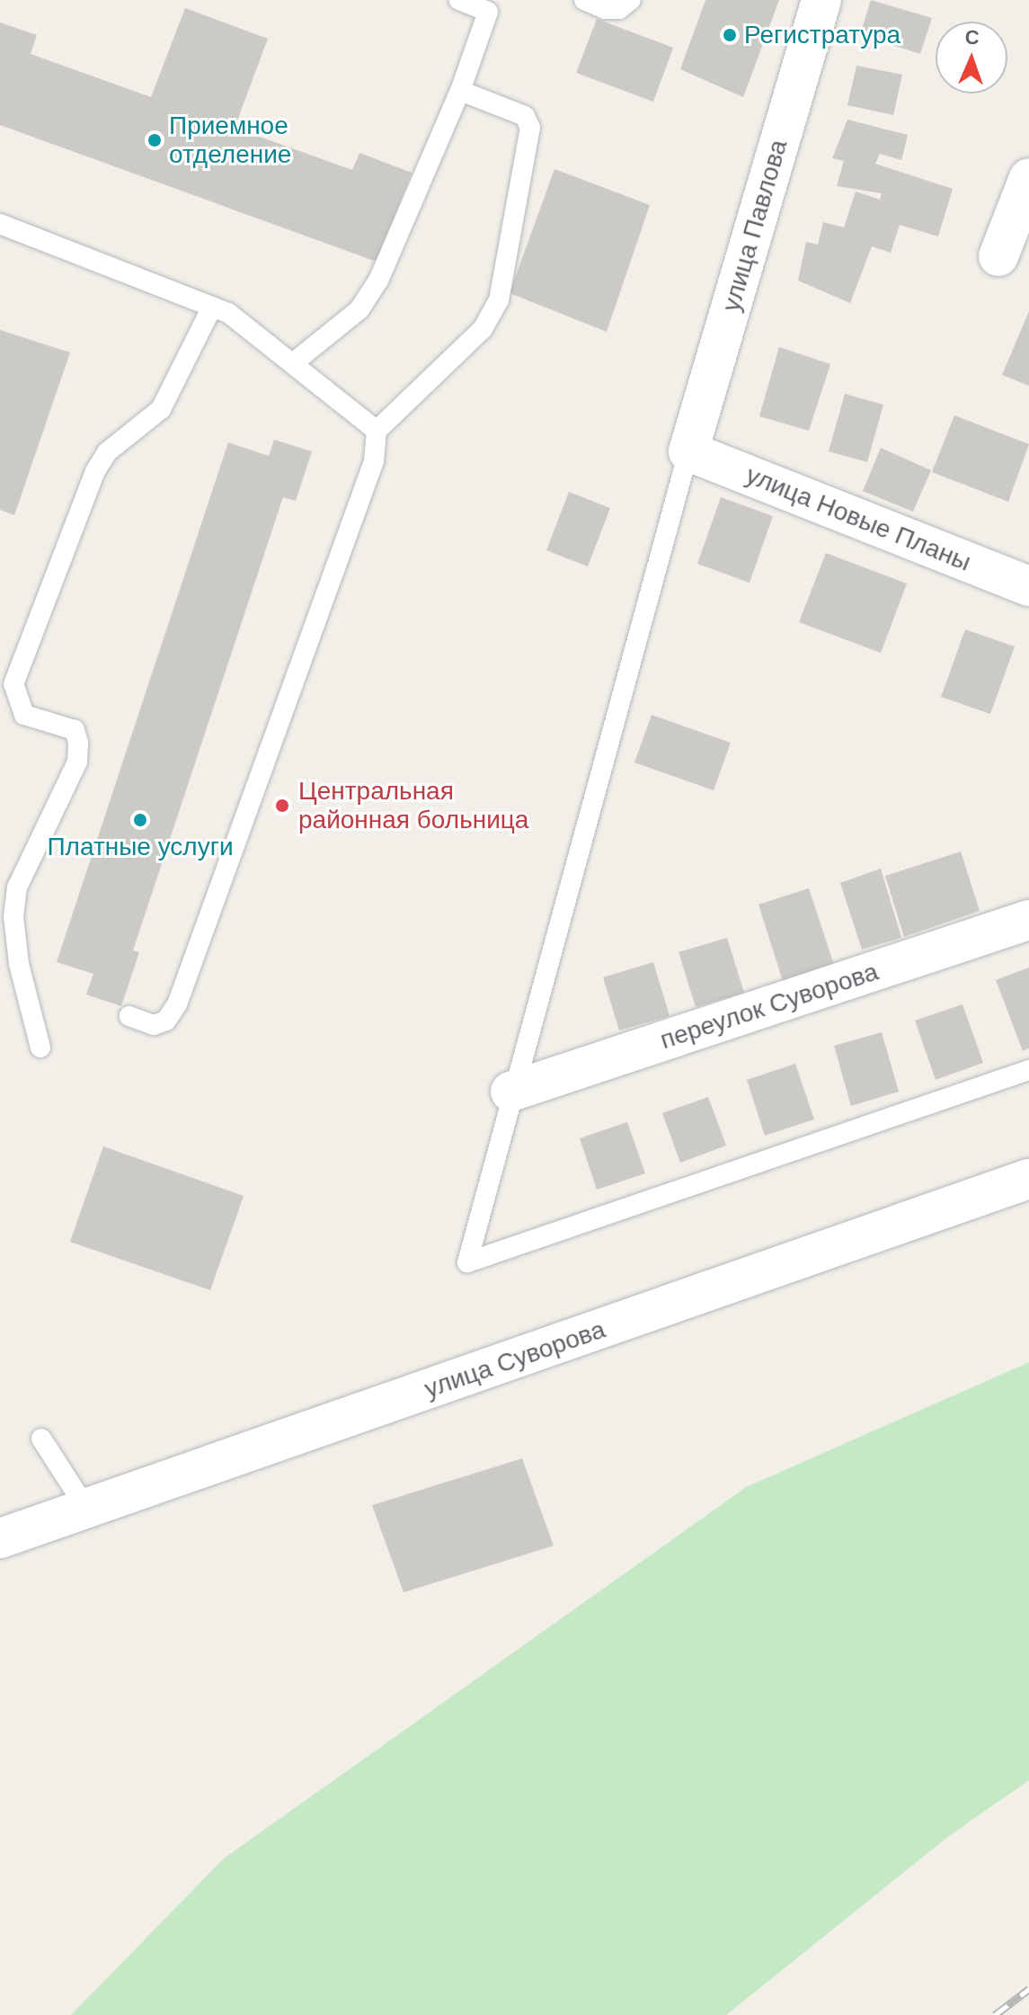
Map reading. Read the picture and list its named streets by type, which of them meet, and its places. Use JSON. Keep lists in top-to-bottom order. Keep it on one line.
{"streets":{"street":["улица Павлова","улица Новые Планы","переулок Суворова","улица Суворова"]},"crossings":[["улица Павлова","улица Новые Планы"]],"places":["Регистратура","Приемное отделение","Центральная районная больница","Платные услуги"],"north":"top"}
